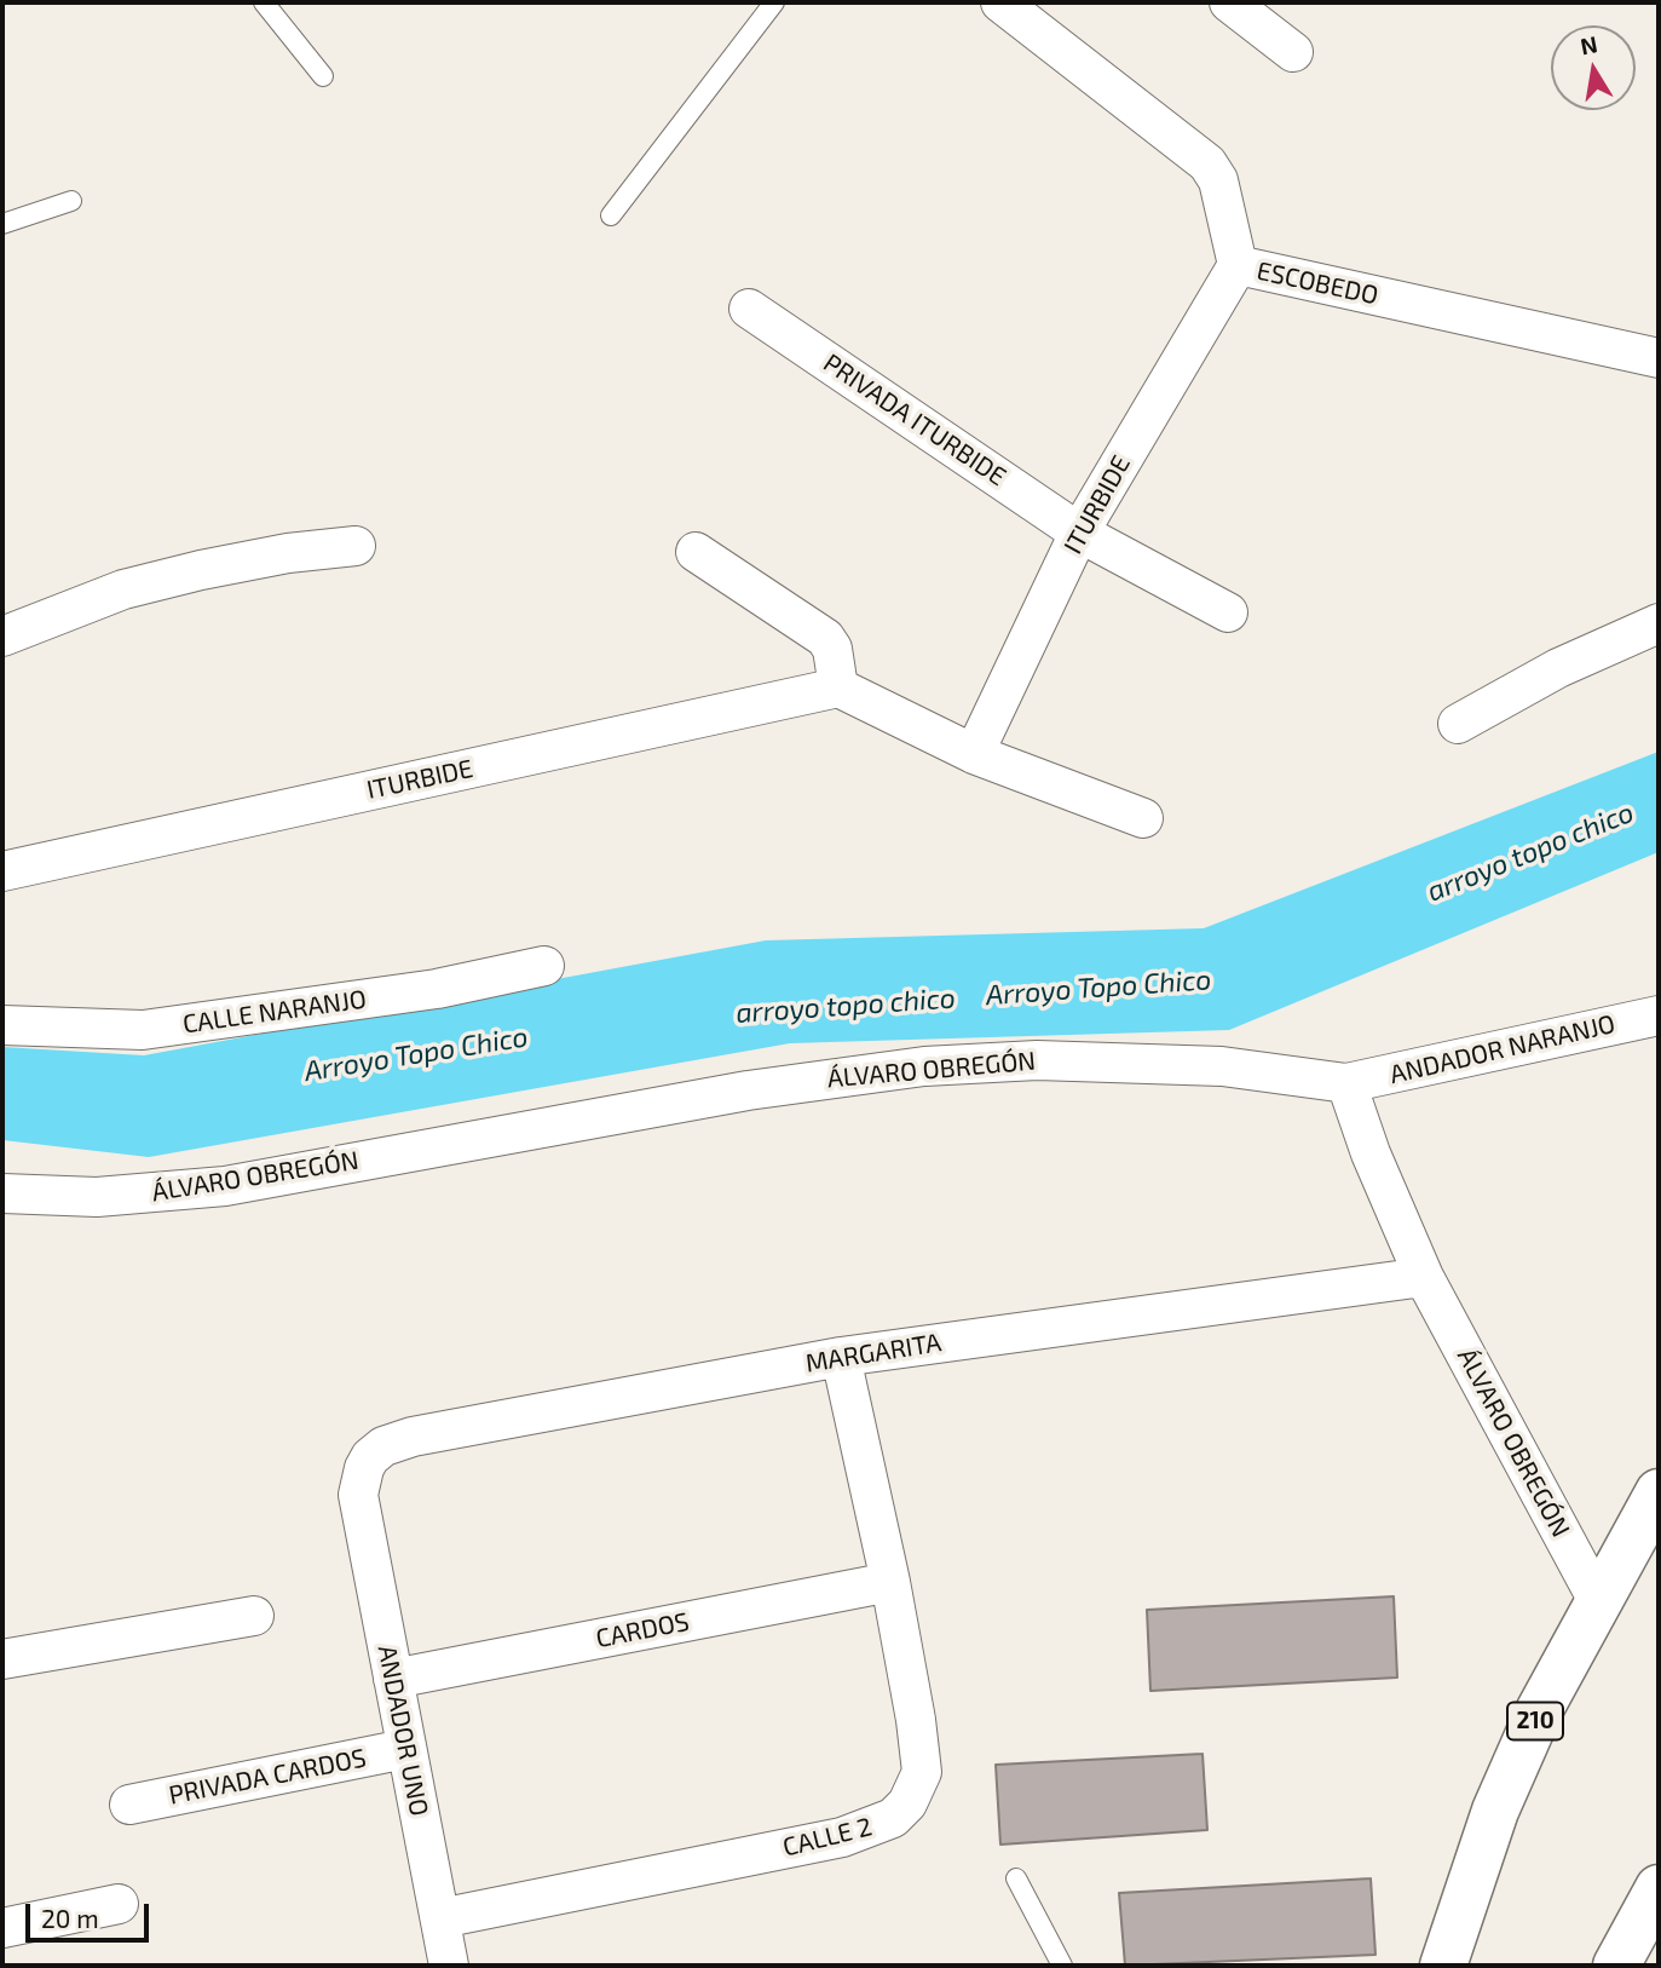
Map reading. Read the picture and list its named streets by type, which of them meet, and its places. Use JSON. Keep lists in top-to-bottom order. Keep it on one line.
{"streets":{"highway":["210"],"street":["ESCOBEDO","PRIVADA ITURBIDE","ITURBIDE","CALLE NARANJO","ANDADOR NARANJO","ÁLVARO OBREGÓN","MARGARITA","CARDOS","ANDADOR UNO","PRIVADA CARDOS","CALLE 2"]},"crossings":[["ESCOBEDO","ITURBIDE"],["PRIVADA ITURBIDE","ITURBIDE"],["ANDADOR NARANJO","ÁLVARO OBREGÓN"],["ÁLVARO OBREGÓN","MARGARITA"],["ÁLVARO OBREGÓN","210"],["MARGARITA","ANDADOR UNO"],["MARGARITA","CALLE 2"],["CARDOS","ANDADOR UNO"],["CARDOS","CALLE 2"],["ANDADOR UNO","PRIVADA CARDOS"],["ANDADOR UNO","CALLE 2"]],"water":["arroyo topo chico","Arroyo Topo Chico"],"scale_bar":"20 m","north":"top"}
